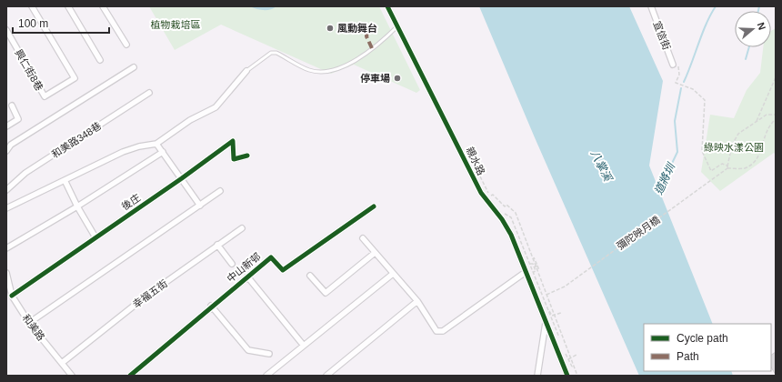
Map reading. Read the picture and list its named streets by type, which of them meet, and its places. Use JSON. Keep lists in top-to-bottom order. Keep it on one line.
{"streets":{"street":["宣信街","興仁街8巷","和美路348巷","親水路","後庄","中山新邨","幸福五街","和美路"],"path":["彌陀映月橋"]},"crossings":[["後庄","和美路"],["幸福五街","和美路"]],"water":["八掌溪","道將圳"],"parks":["植物栽培區","綠映水漾公園"],"places":["風動舞台","停車場"],"legend":["Cycle path","Path"],"scale_bar":"100 m","north":"right"}
